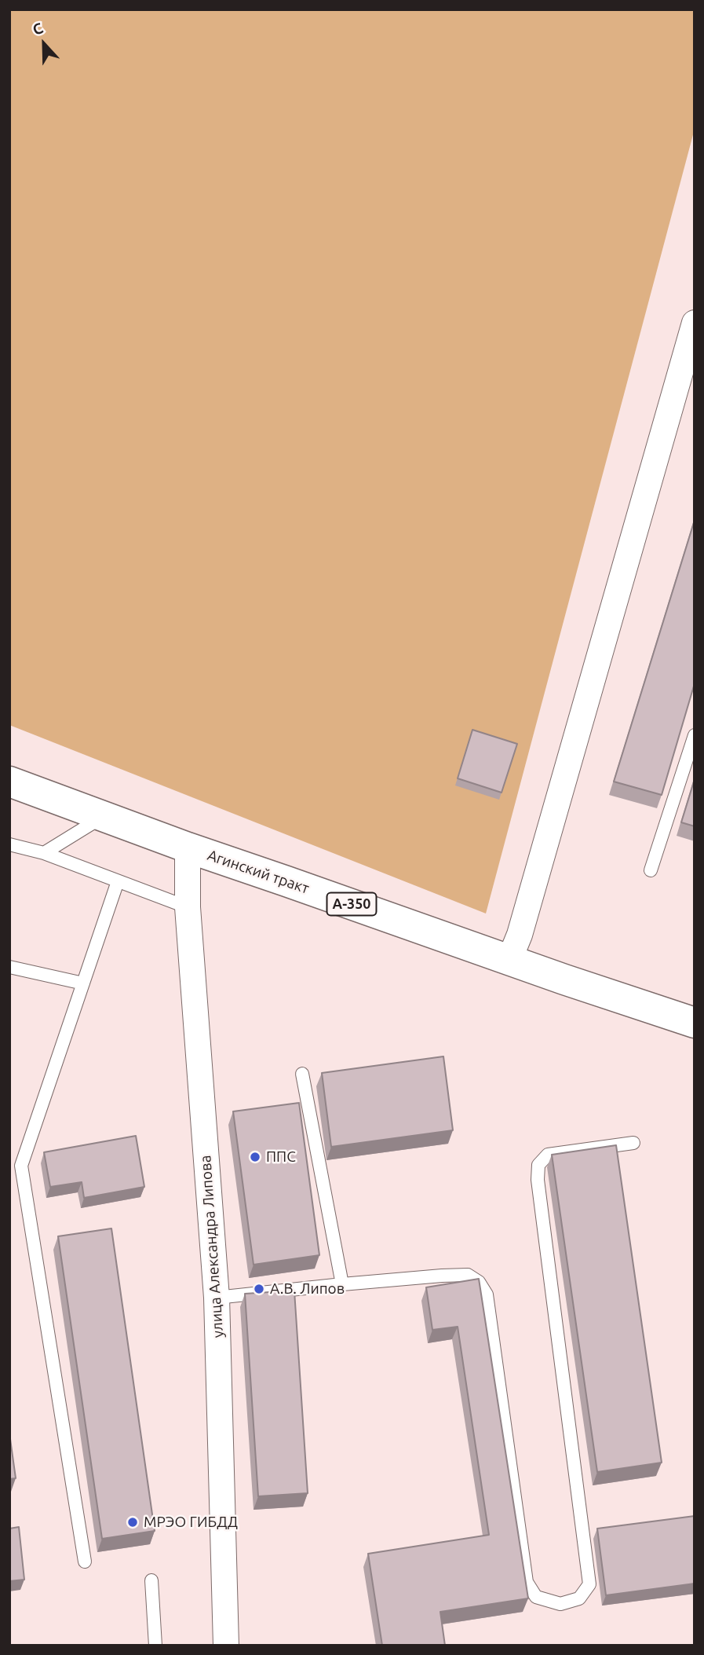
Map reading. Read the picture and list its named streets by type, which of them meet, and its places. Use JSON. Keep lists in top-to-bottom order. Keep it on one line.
{"streets":{"highway":["Агинский тракт","А-350"],"street":["улица Александра Липова"]},"crossings":[["Агинский тракт","улица Александра Липова"]],"places":["ППС","А.В. Липов","МРЭО ГИБДД"],"north":"top"}
